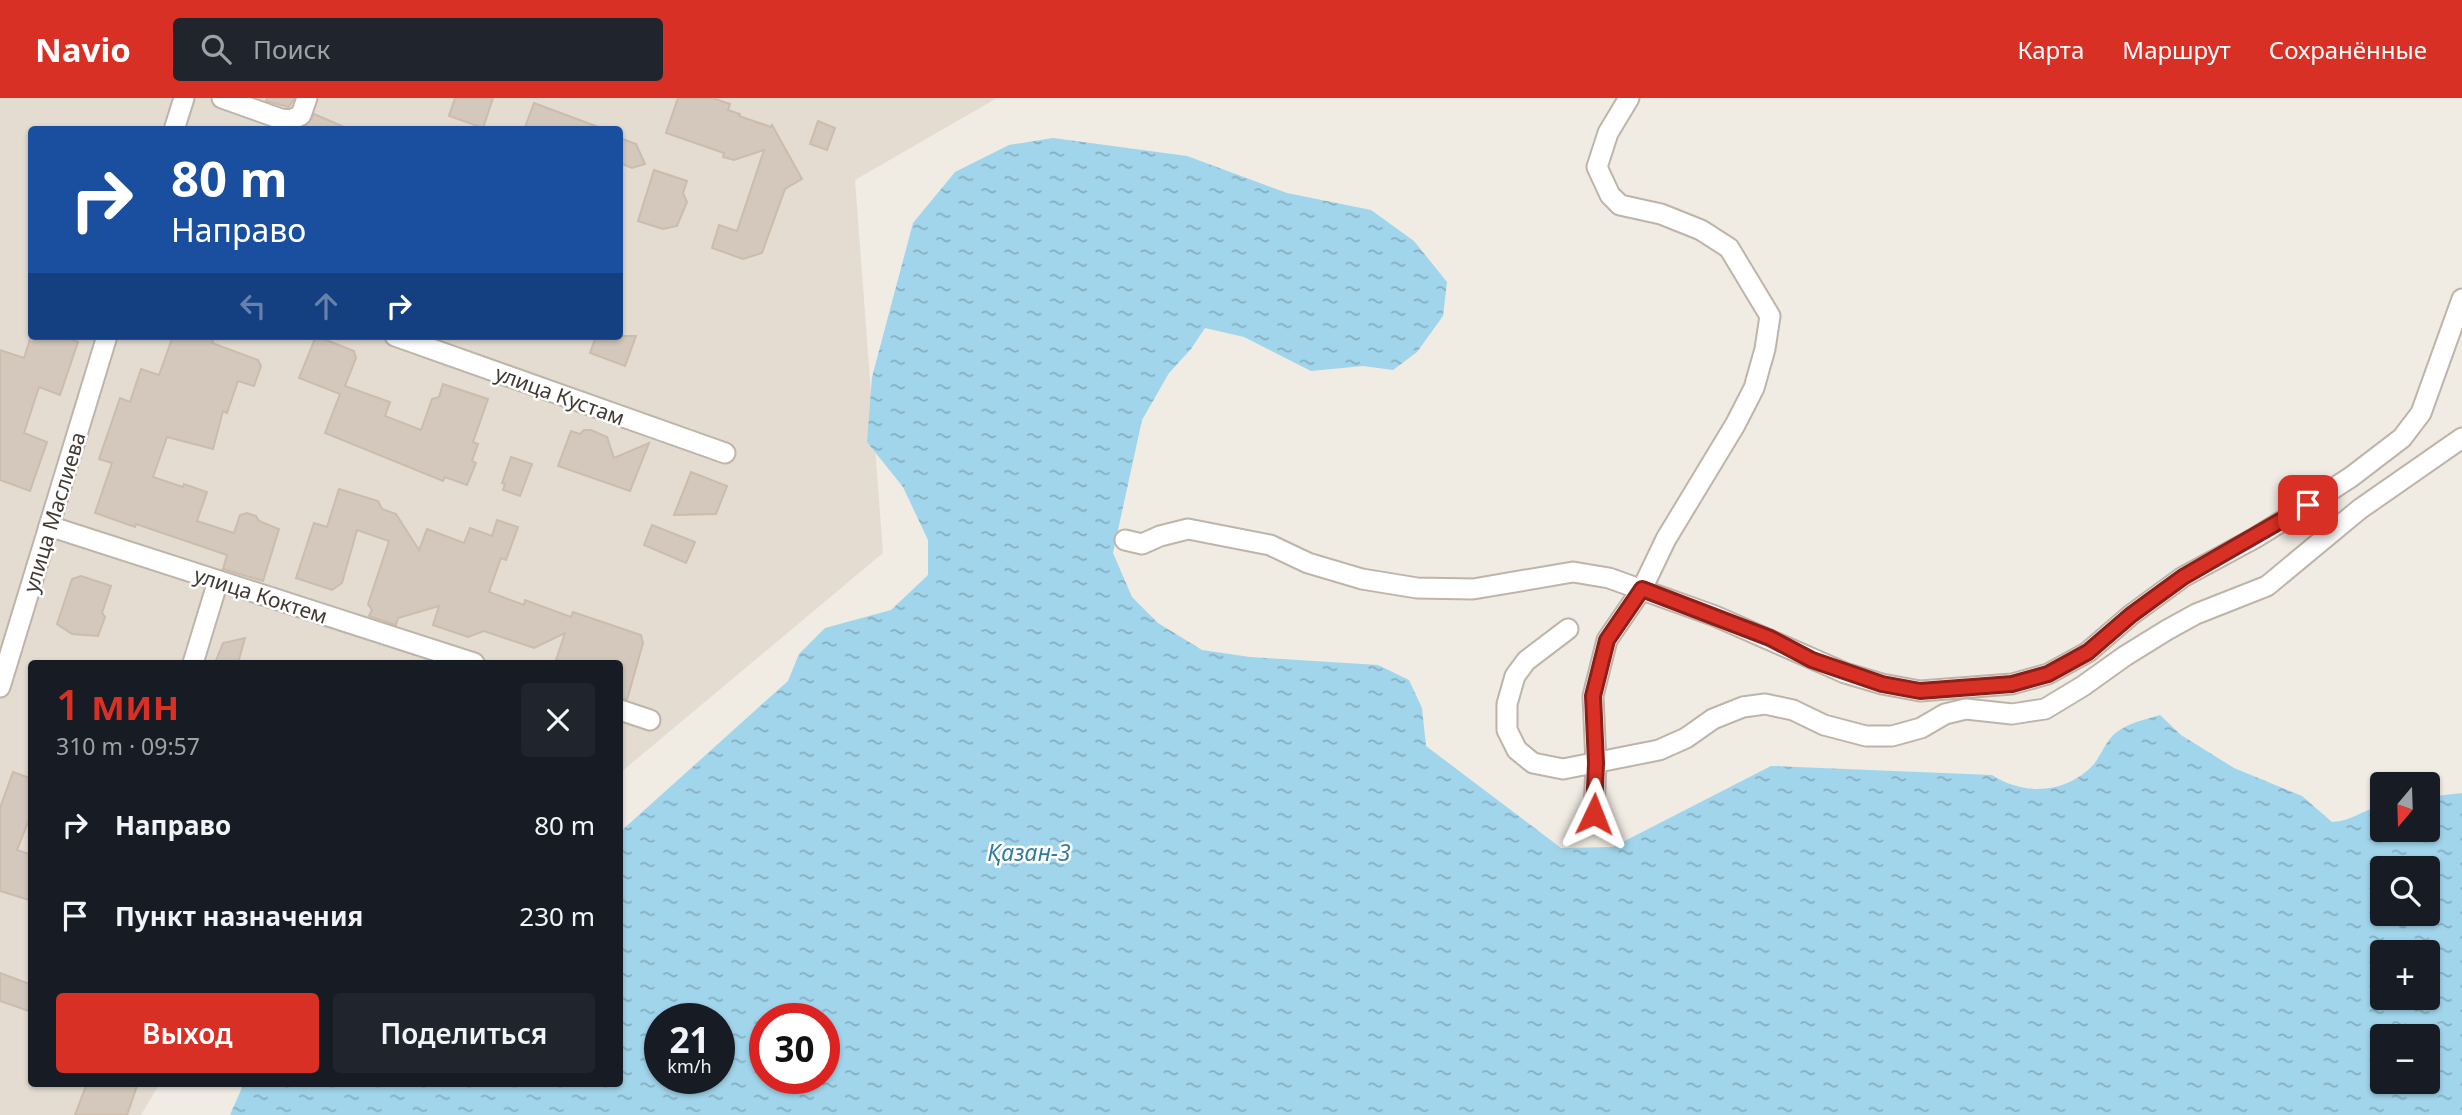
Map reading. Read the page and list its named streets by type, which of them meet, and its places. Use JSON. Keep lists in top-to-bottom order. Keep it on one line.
{"streets":{"street":["улица Кустам","улица Маслиева","улица Коктем"]},"crossings":[["улица Маслиева","улица Коктем"]],"water":["Қазан-3"],"north":"bottom","page":{"header":"Navio","search":"Поиск","nav":["Карта","Маршрут","Сохранённые"],"turn":["80 m","Направо"],"heading":["1 мин","310 m · 09:57"],"map_buttons":["+","−"],"list":[{"name":"Направо","value":"80 m"},{"name":"Пункт назначения","value":"230 m"}],"buttons":["Выход","Поделиться"],"speed":"21 km/h","limit":"30"}}
